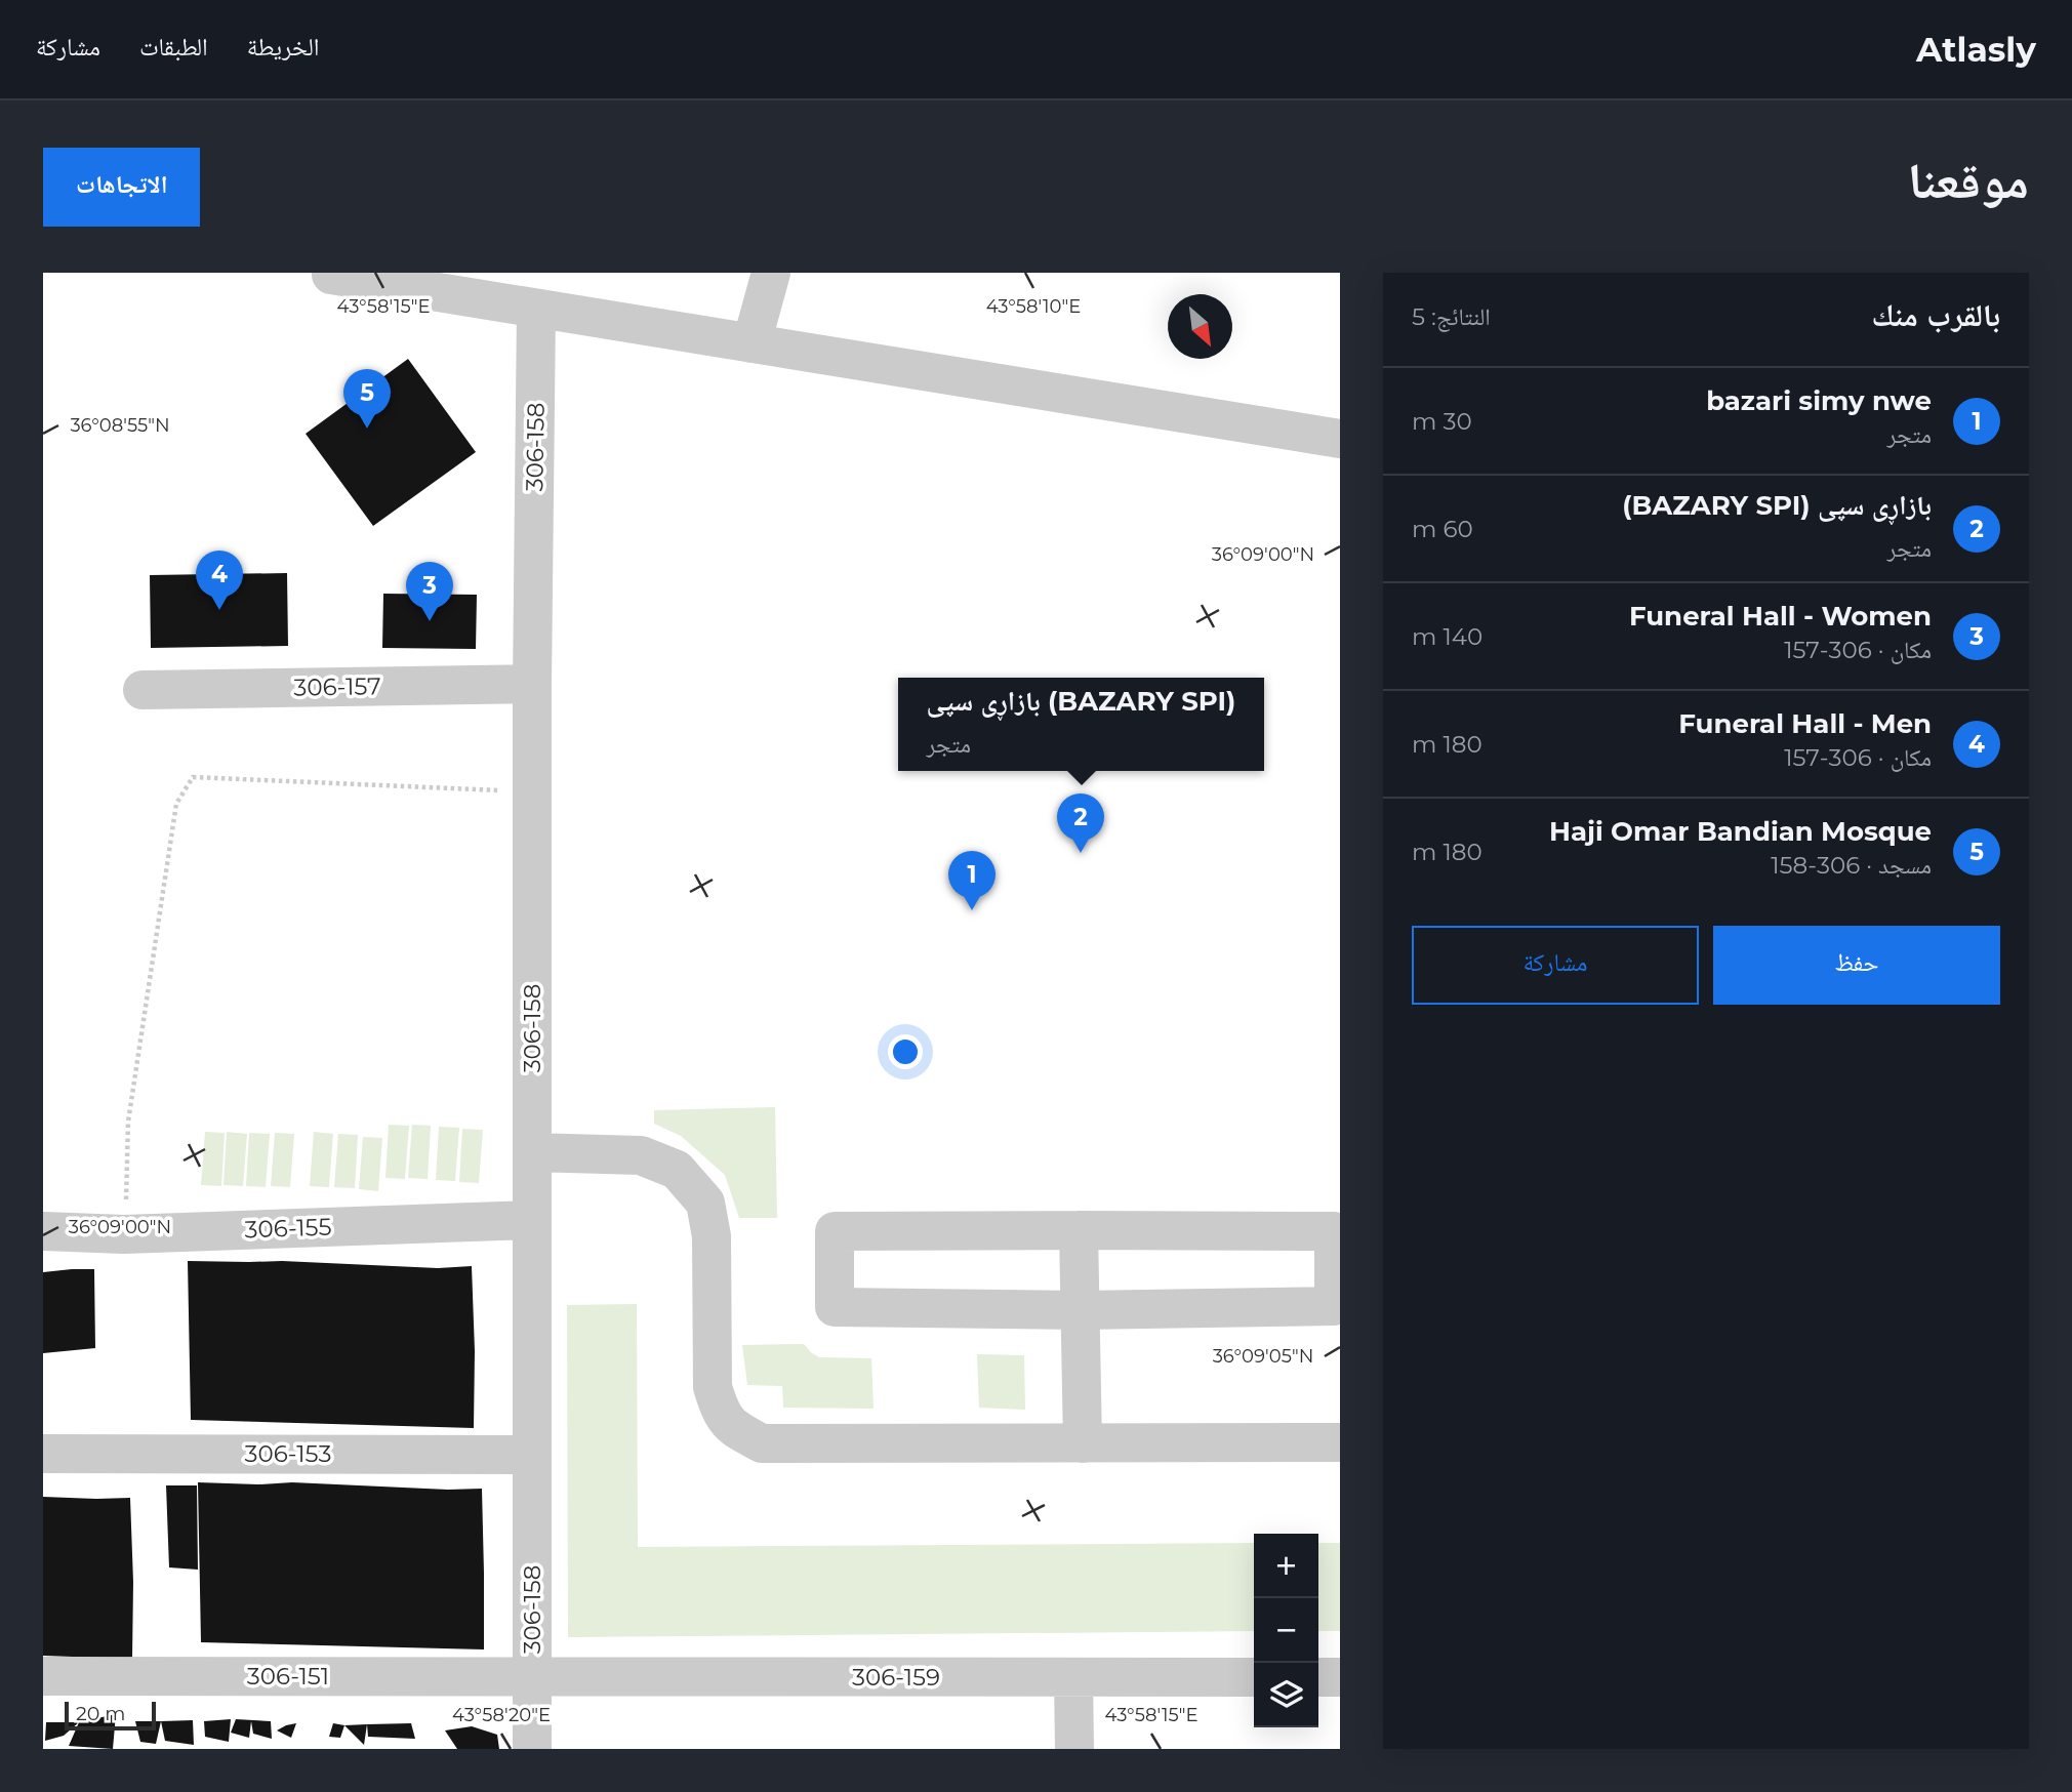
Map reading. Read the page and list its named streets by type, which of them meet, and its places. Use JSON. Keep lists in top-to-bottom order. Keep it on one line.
{"streets":{"street":["306-158","306-157","306-155","306-153","306-151","306-159"]},"crossings":[["306-158","306-157"],["306-158","306-155"],["306-158","306-153"],["306-158","306-151"],["306-158","306-159"],["306-151","306-159"]],"scale_bar":"20 m","north":"bottom right","page":{"header":"Atlasly","nav":["الخريطة","الطبقات","مشاركة"],"title":"موقعنا","buttons":["الاتجاهات",["حفظ","مشاركة"]],"heading":["بالقرب منك","النتائج: 5"],"list":[{"mark":"1","name":"bazari simy nwe","note":"متجر","value":"30 m"},{"mark":"2","name":"بازاڕی سپی (BAZARY SPI)","note":"متجر","value":"60 m"},{"mark":"3","name":"Funeral Hall - Women","note":"مكان · 306-157","value":"140 m"},{"mark":"4","name":"Funeral Hall - Men","note":"مكان · 306-157","value":"180 m"},{"mark":"5","name":"Haji Omar Bandian Mosque","note":"مسجد · 306-158","value":"180 m"}],"pins":["5","4","3","2","1"],"popup":["بازاڕی سپی (BAZARY SPI)","متجر"],"map_buttons":["+","−"],"scale":"20 m"},"coordinates":["43°58'15\"E","43°58'10\"E","36°08'55\"N","36°09'00\"N","36°09'05\"N","43°58'20\"E"]}
